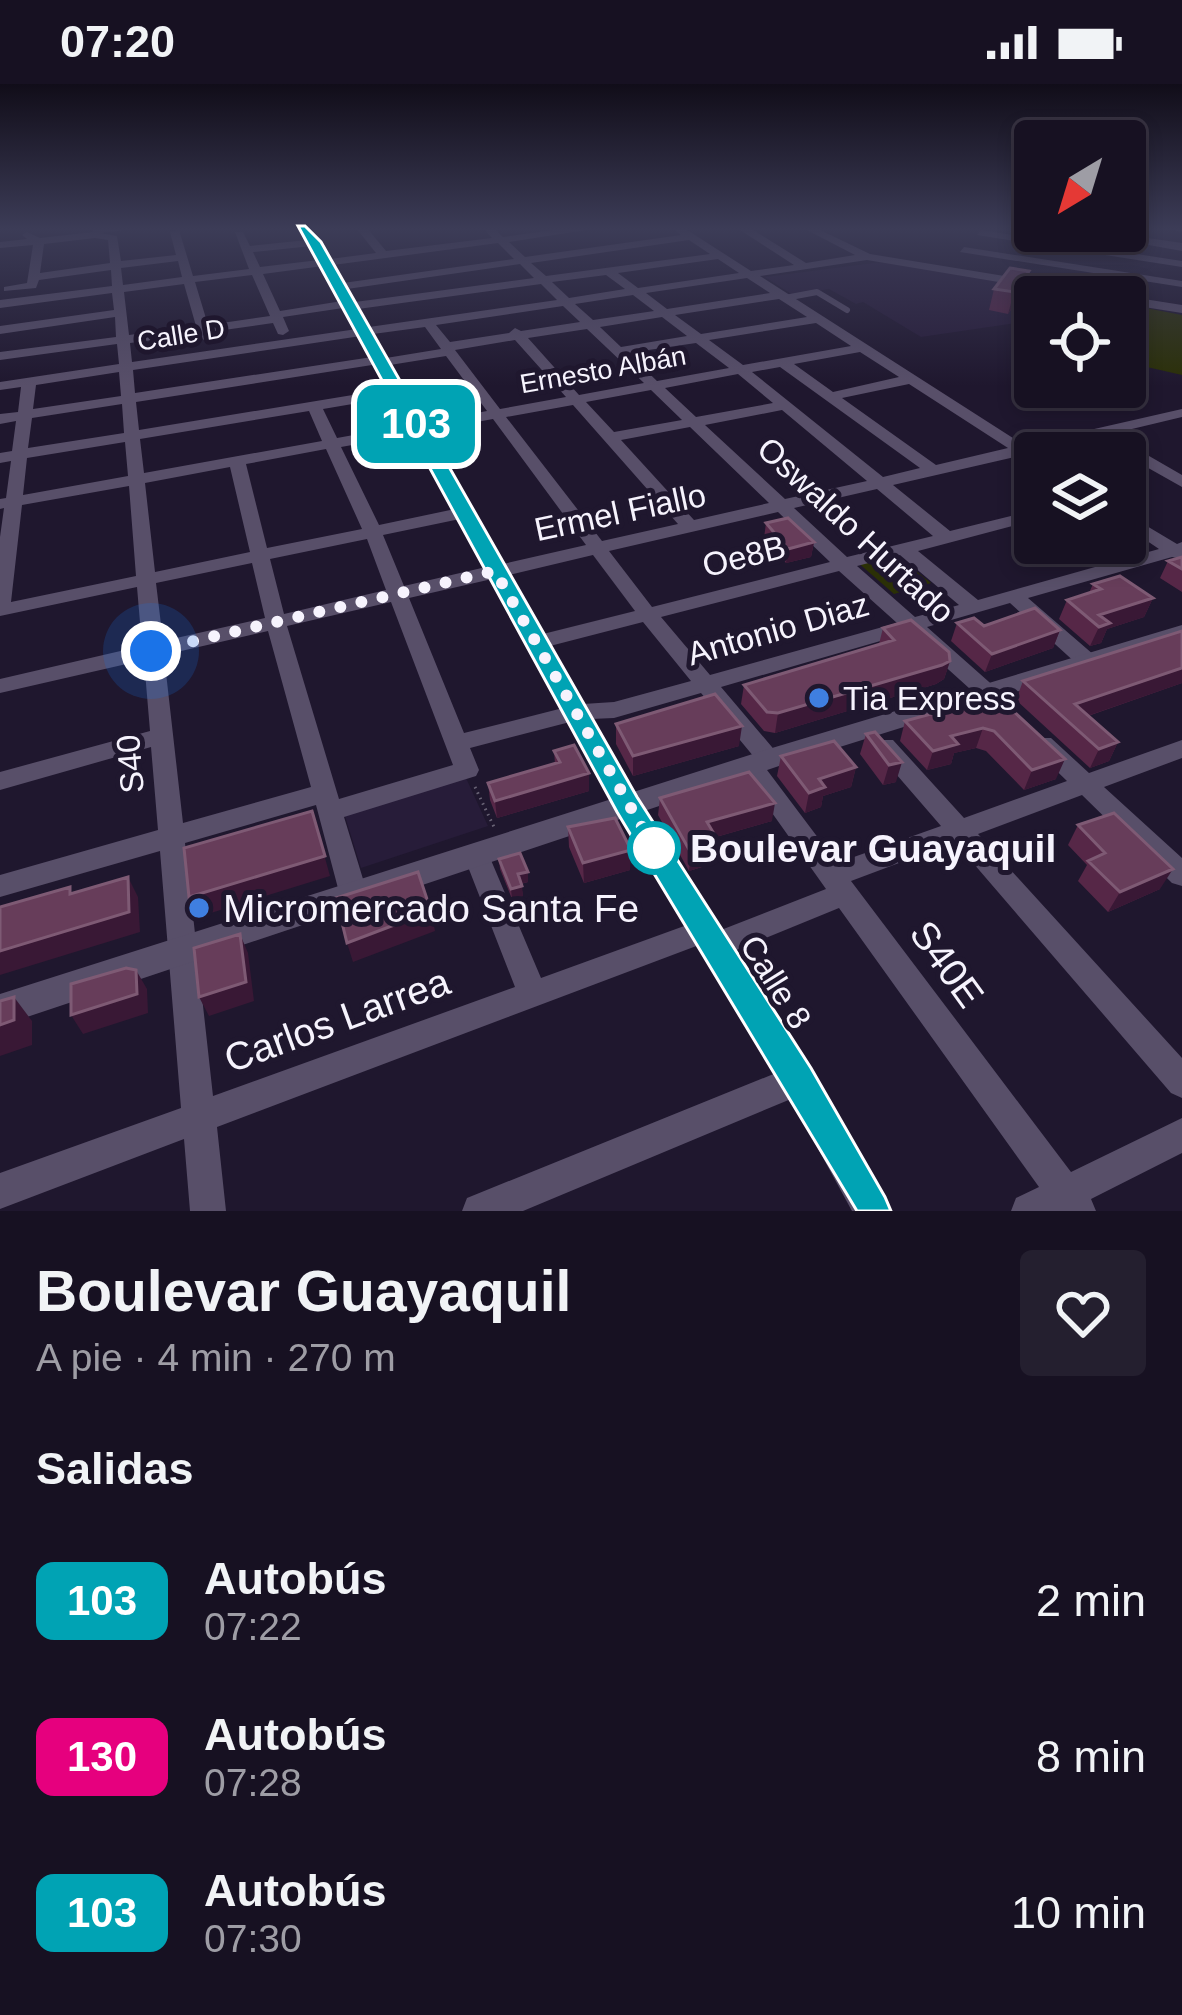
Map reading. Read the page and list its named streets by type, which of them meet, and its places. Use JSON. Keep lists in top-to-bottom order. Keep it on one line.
{"streets":{"street":["Calle D","Ernesto Albán","Ermel Fiallo","Oswaldo Hurtado","Oe8B","Antonio Diaz","S40","S40E","Calle 8","Carlos Larrea"]},"crossings":[["Calle D","Oswaldo Hurtado"],["Calle D","S40"],["Calle D","S40E"],["Calle D","Calle 8"],["Ernesto Albán","Oswaldo Hurtado"],["Ernesto Albán","S40"],["Ernesto Albán","S40E"],["Ernesto Albán","Calle 8"],["Ermel Fiallo","Oswaldo Hurtado"],["Ermel Fiallo","S40"],["Ermel Fiallo","S40E"],["Ermel Fiallo","Calle 8"],["Oswaldo Hurtado","Oe8B"],["Oswaldo Hurtado","Antonio Diaz"],["Oswaldo Hurtado","Carlos Larrea"],["Oe8B","S40E"],["Oe8B","Calle 8"],["Antonio Diaz","S40E"],["Antonio Diaz","Calle 8"],["S40","Carlos Larrea"],["S40E","Carlos Larrea"],["Calle 8","Carlos Larrea"]],"places":["Tia Express","Boulevar Guayaquil","Micromercado Santa Fe"],"lines":["bus line 103"],"north":"bottom left","page":{"status":"07:20","on_map":"103","heading":[["Boulevar Guayaquil","A pie · 4 min · 270 m"],"Salidas"],"list":[{"mark":"103","name":"Autobús","note":"07:22","value":"2 min"},{"mark":"130","name":"Autobús","note":"07:28","value":"8 min"},{"mark":"103","name":"Autobús","note":"07:30","value":"10 min"}]}}
